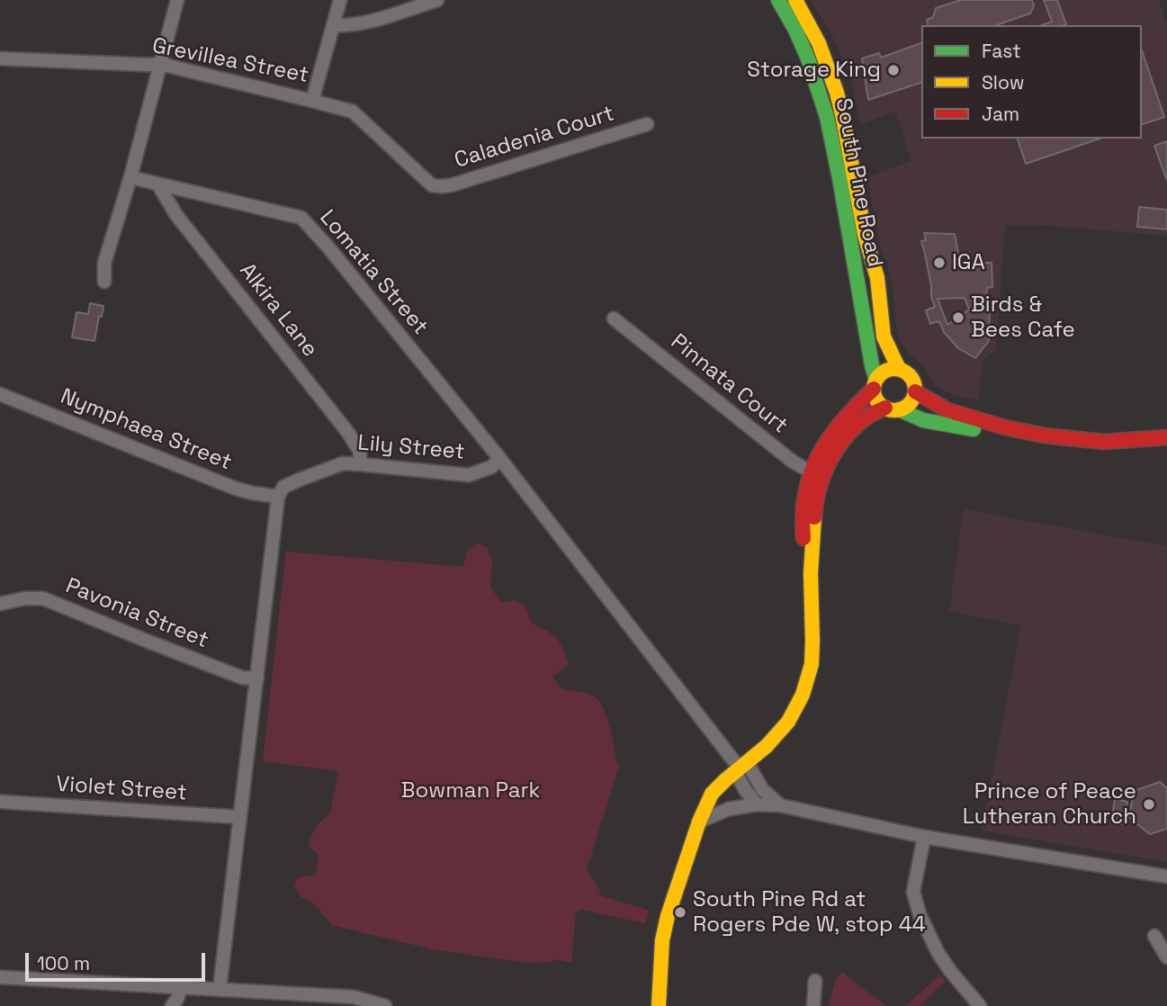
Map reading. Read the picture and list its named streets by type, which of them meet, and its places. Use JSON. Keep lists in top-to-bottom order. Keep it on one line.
{"streets":{"main road":["South Pine Road"],"street":["Grevillea Street","Caladenia Court","Lomatia Street","Alkira Lane","Pinnata Court","Nymphaea Street","Lily Street","Pavonia Street","Violet Street"]},"crossings":[["Grevillea Street","Caladenia Court"],["Lomatia Street","Alkira Lane"],["Lomatia Street","Lily Street"],["Alkira Lane","Lily Street"],["Nymphaea Street","Lily Street"]],"parks":["Bowman Park"],"places":["Storage King","IGA","Birds & Bees Cafe","Prince of Peace Lutheran Church","South Pine Rd at Rogers Pde W, stop 44"],"legend":["Fast","Slow","Jam"],"scale_bar":"100 m"}
